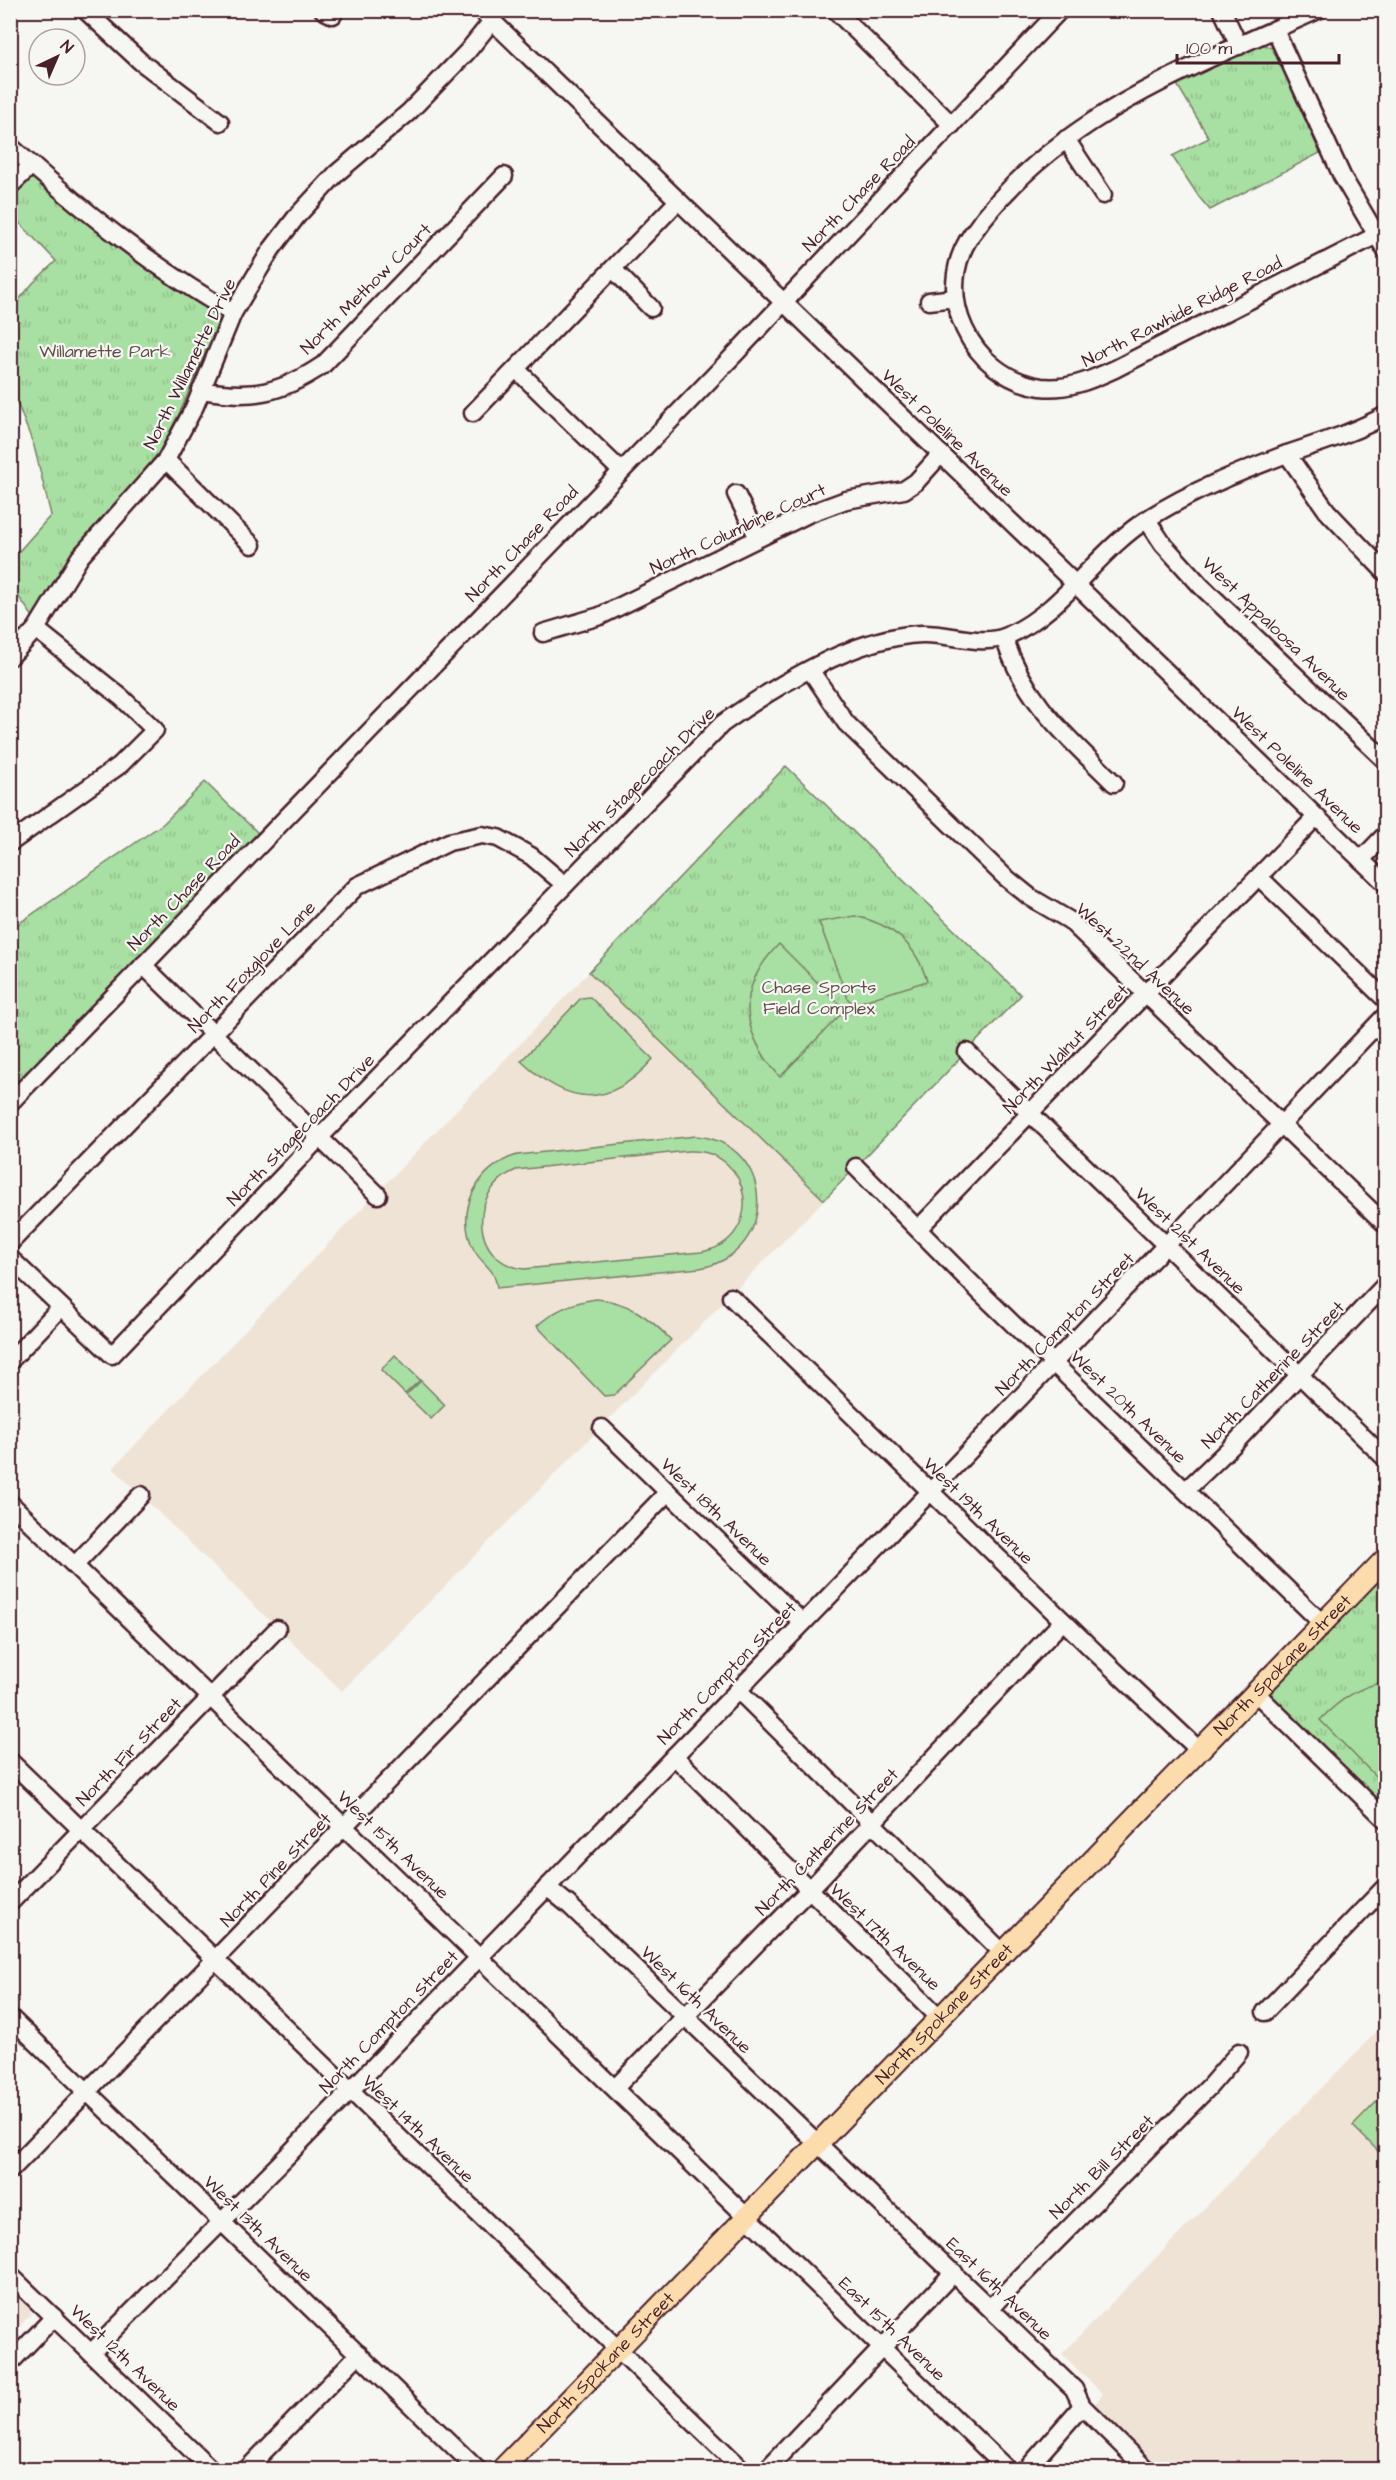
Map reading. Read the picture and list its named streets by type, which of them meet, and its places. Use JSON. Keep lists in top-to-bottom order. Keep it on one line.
{"streets":{"main road":["North Spokane Street"],"street":["North Chase Road","North Methow Court","North Rawhide Ridge Road","North Willamette Drive","West Poleline Avenue","North Columbine Court","West Appaloosa Avenue","North Stagecoach Drive","West 22nd Avenue","North Foxglove Lane","North Walnut Street","West 21st Avenue","North Compton Street","North Catherine Street","West 20th Avenue","West 19th Avenue","West 18th Avenue","North Fir Street","West 15th Avenue","North Pine Street","West 17th Avenue","West 16th Avenue","West 14th Avenue","North Bill Street","West 13th Avenue","East 16th Avenue","East 15th Avenue","West 12th Avenue"]},"crossings":[["North Chase Road","West Poleline Avenue"],["North Methow Court","North Willamette Drive"],["North Willamette Drive","West Poleline Avenue"],["West Poleline Avenue","North Columbine Court"],["West Poleline Avenue","North Stagecoach Drive"],["West Poleline Avenue","North Walnut Street"],["West Appaloosa Avenue","North Stagecoach Drive"],["North Stagecoach Drive","West 22nd Avenue"],["North Stagecoach Drive","North Foxglove Lane"],["West 22nd Avenue","North Walnut Street"],["West 22nd Avenue","North Compton Street"],["North Walnut Street","West 21st Avenue"],["North Walnut Street","West 20th Avenue"],["West 21st Avenue","North Compton Street"],["West 21st Avenue","North Catherine Street"],["North Compton Street","West 20th Avenue"],["North Compton Street","West 19th Avenue"],["North Compton Street","West 18th Avenue"],["North Compton Street","West 15th Avenue"],["North Compton Street","West 17th Avenue"],["North Compton Street","West 16th Avenue"],["North Compton Street","West 14th Avenue"],["North Compton Street","West 13th Avenue"],["North Compton Street","West 12th Avenue"],["North Catherine Street","West 20th Avenue"],["North Catherine Street","West 19th Avenue"],["North Catherine Street","West 15th Avenue"],["North Catherine Street","West 17th Avenue"],["North Catherine Street","West 16th Avenue"],["West 20th Avenue","North Spokane Street"],["West 19th Avenue","North Spokane Street"],["West 18th Avenue","North Pine Street"],["North Spokane Street","West 15th Avenue"],["North Spokane Street","West 17th Avenue"],["North Spokane Street","West 16th Avenue"],["North Spokane Street","West 14th Avenue"],["North Spokane Street","East 16th Avenue"],["North Spokane Street","East 15th Avenue"],["North Fir Street","West 15th Avenue"],["North Fir Street","West 14th Avenue"],["West 15th Avenue","North Pine Street"],["West 15th Avenue","East 15th Avenue"],["North Pine Street","West 14th Avenue"],["North Pine Street","West 13th Avenue"],["West 16th Avenue","East 16th Avenue"],["North Bill Street","East 16th Avenue"]],"parks":["Willamette Park","Chase Sports Field Complex"],"scale_bar":"100 m","north":"top right"}
